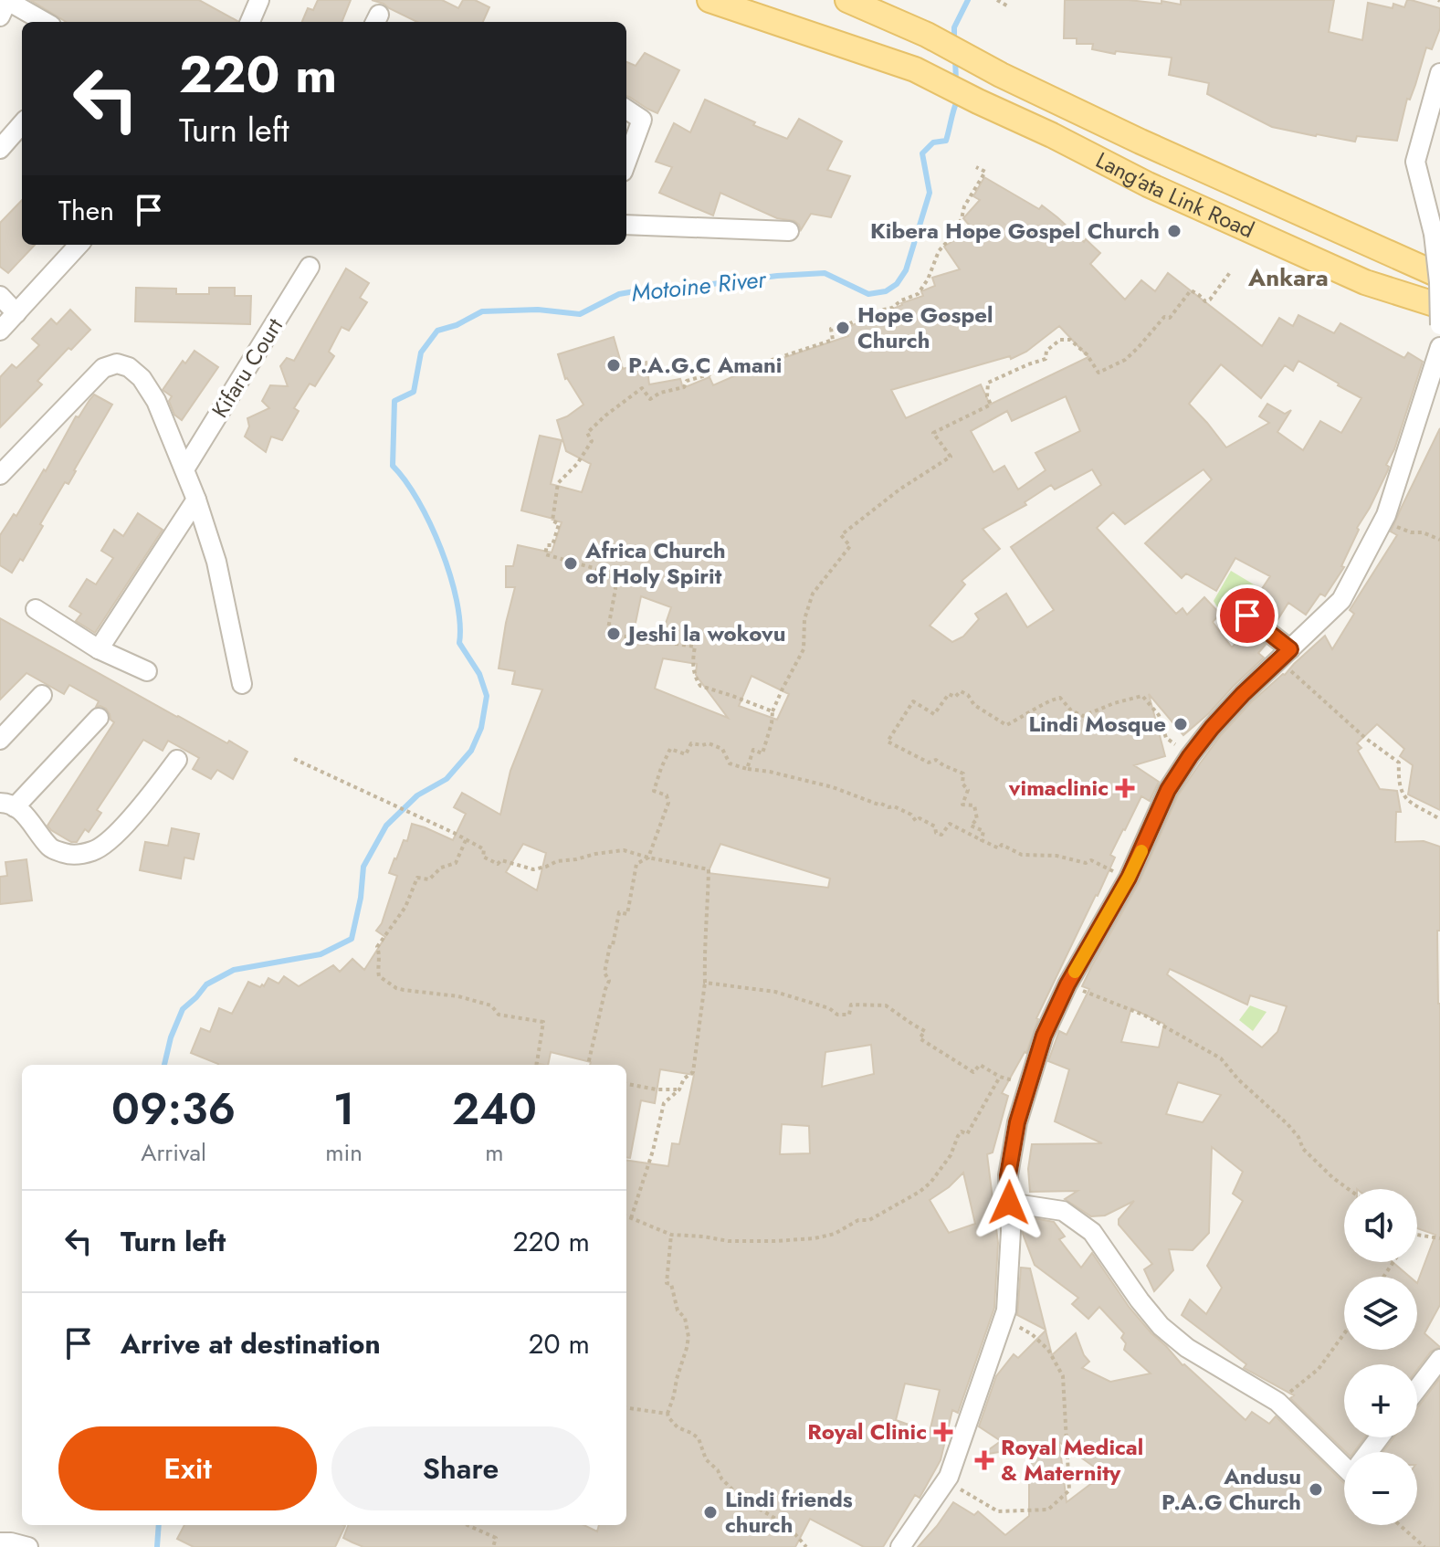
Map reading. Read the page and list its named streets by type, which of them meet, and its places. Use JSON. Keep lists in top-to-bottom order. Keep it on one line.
{"streets":{"main road":["Lang'ata Link Road"],"street":["Kifaru Court"]},"districts":["Ankara"],"water":["Motoine River"],"places":{"other":["Kibera Hope Gospel Church","Hope Gospel Church","P.A.G.C Amani","Africa Church of Holy Spirit","Jeshi la wokovu","Lindi Mosque","Andusu P.A.G Church","Lindi friends church"],"health":["vimaclinic","Royal Clinic","Royal Medical & Maternity"]},"page":{"turn":["220 m","Turn left"],"then":"Then","eta":["09:36","Arrival","1","min","240","m"],"map_buttons":["+","−"],"list":[{"name":"Turn left","value":"220 m"},{"name":"Arrive at destination","value":"20 m"}],"buttons":["Exit","Share"]}}
